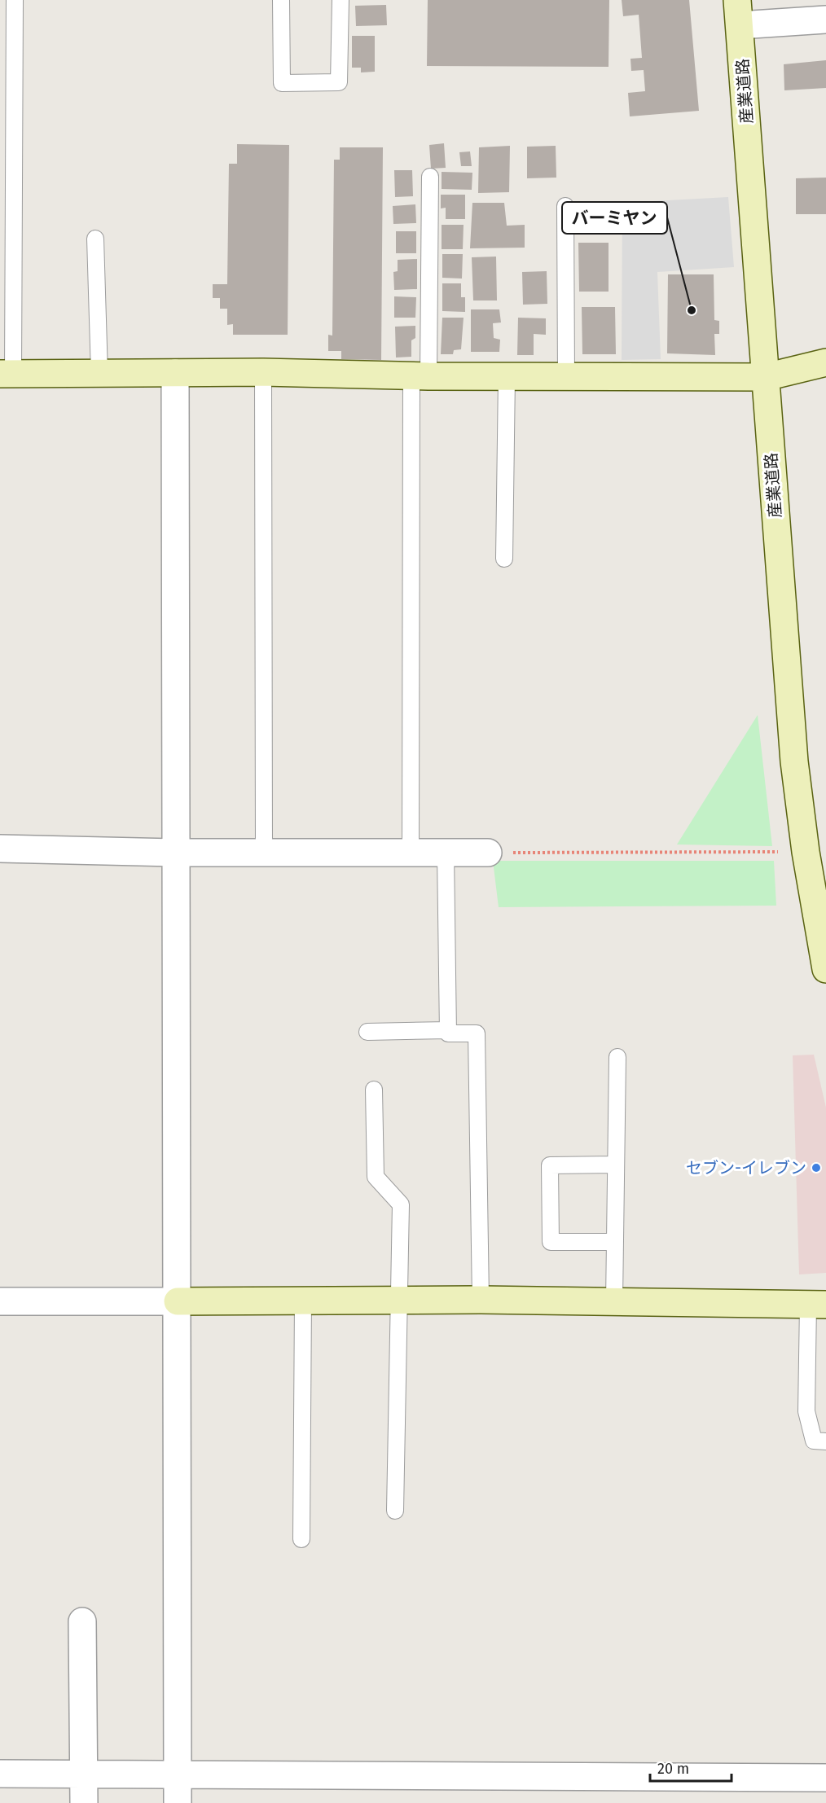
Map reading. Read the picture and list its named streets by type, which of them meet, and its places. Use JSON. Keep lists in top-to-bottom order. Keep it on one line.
{"streets":{"street":["産業道路"]},"places":["バーミヤン","セブン-イレブン"],"scale_bar":"20 m"}
